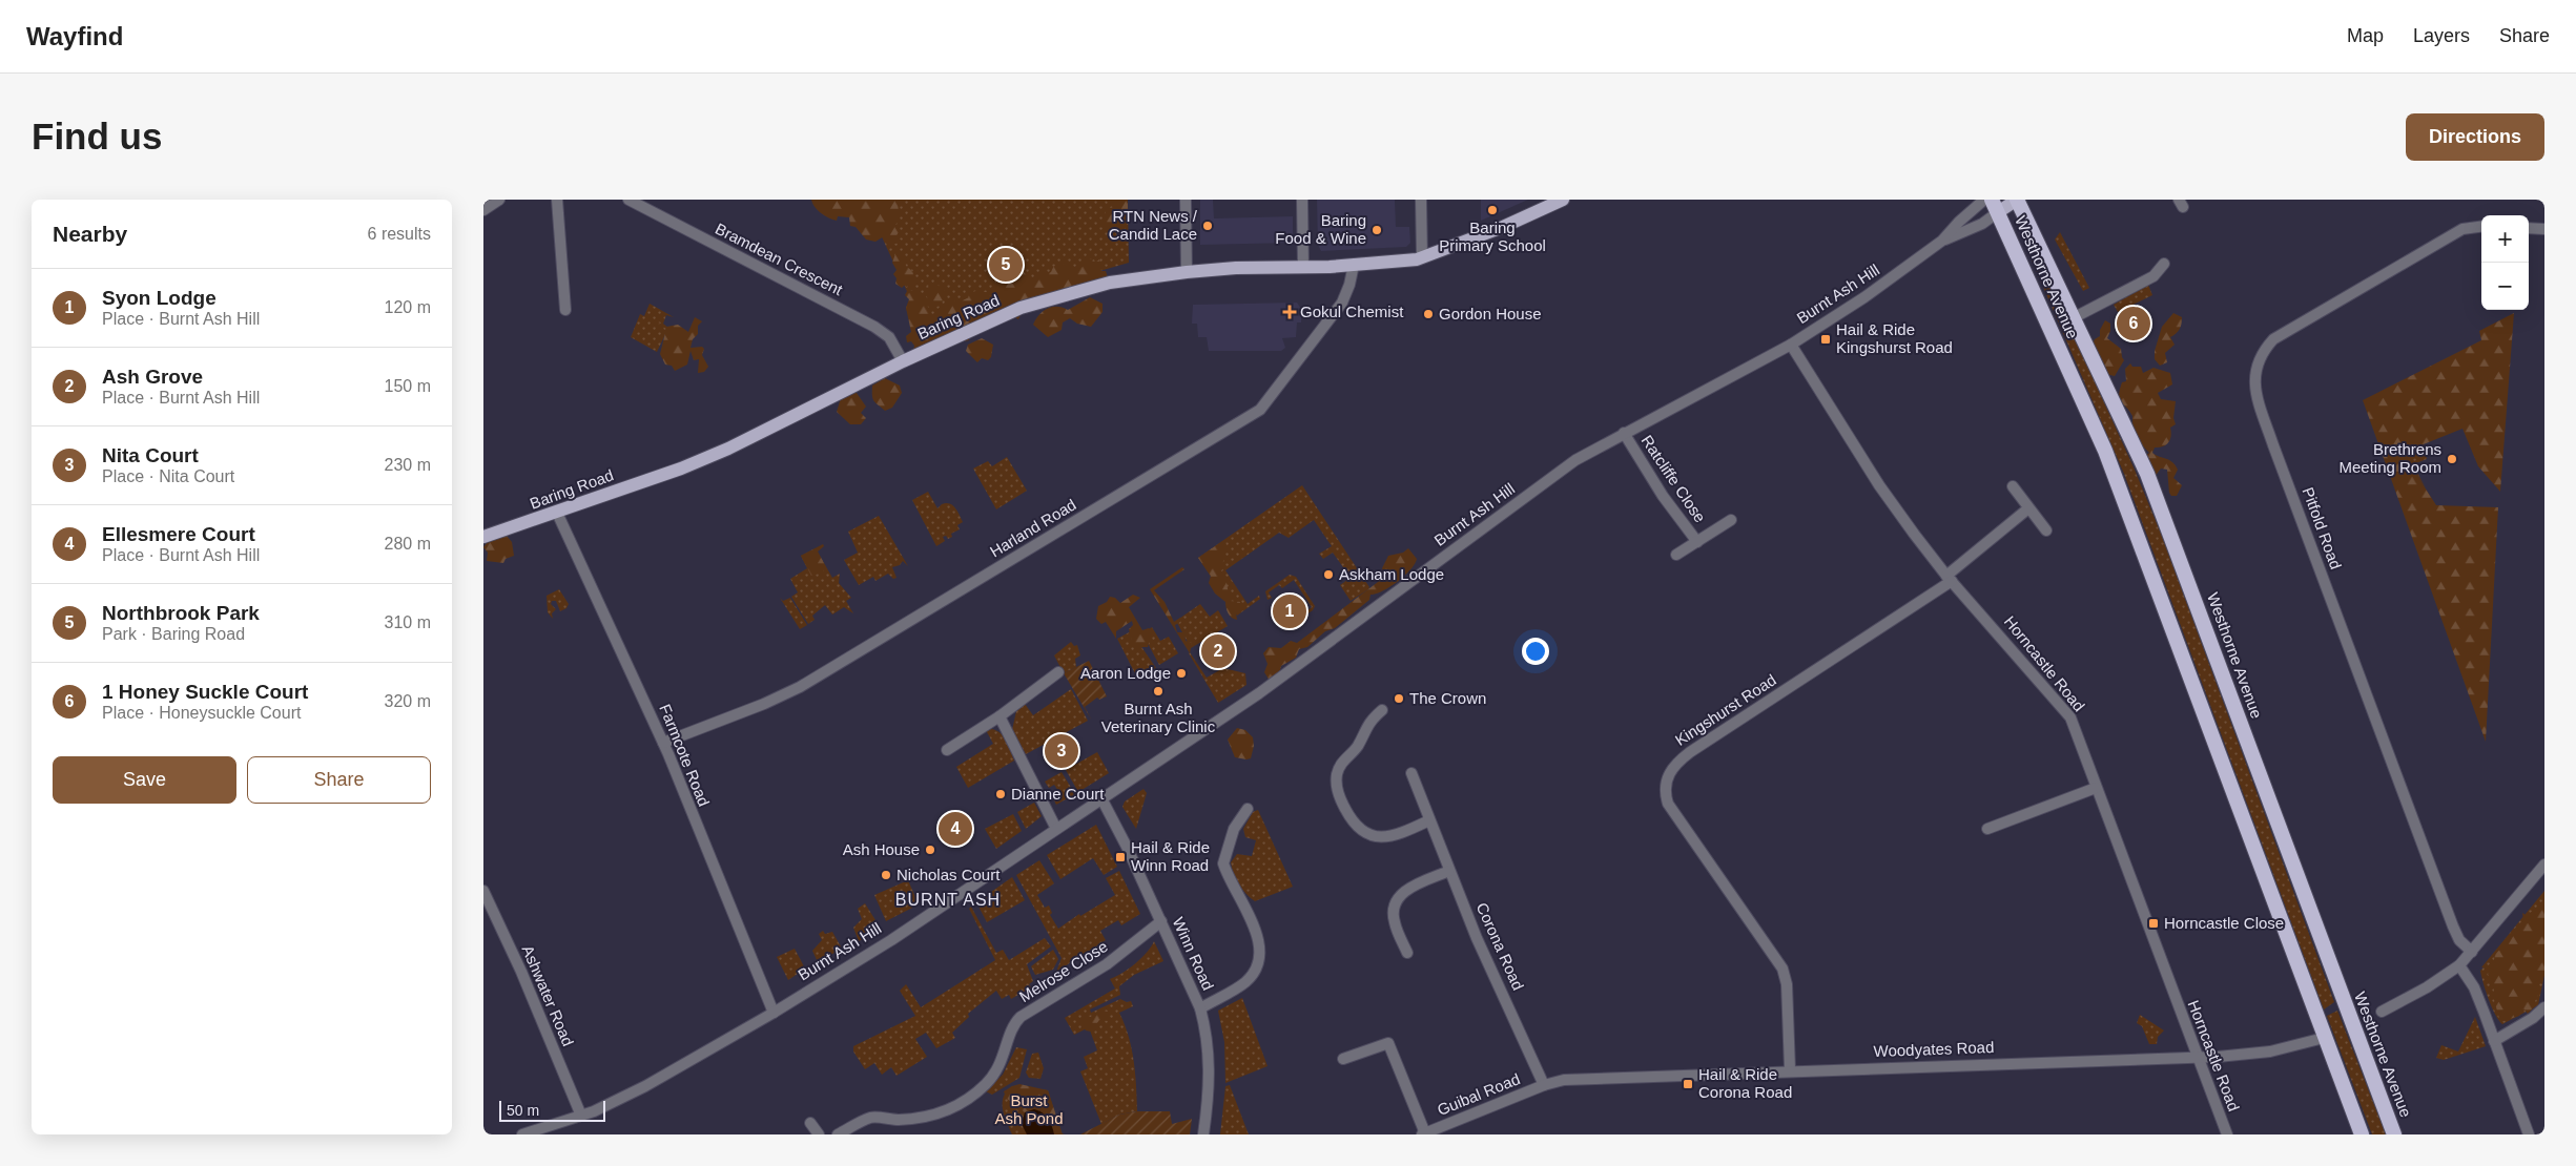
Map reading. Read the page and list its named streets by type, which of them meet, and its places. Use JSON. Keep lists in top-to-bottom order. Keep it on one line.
{"streets":{"highway":["Westhorne Avenue"],"main road":["Burnt Ash Hill","Baring Road"],"street":["Bramdean Crescent","Ratcliffe Close","Harland Road","Pitfold Road","Horncastle Road","Kingshurst Road","Farmcote Road","Corona Road","Winn Road","Melrose Close","Ashwater Road","Woodyates Road","Guibal Road"]},"crossings":[["Bramdean Crescent","Baring Road"],["Westhorne Avenue","Burnt Ash Hill"],["Westhorne Avenue","Woodyates Road"],["Burnt Ash Hill","Ratcliffe Close"],["Burnt Ash Hill","Horncastle Road"],["Burnt Ash Hill","Farmcote Road"],["Burnt Ash Hill","Winn Road"],["Burnt Ash Hill","Ashwater Road"],["Baring Road","Harland Road"],["Baring Road","Farmcote Road"],["Harland Road","Farmcote Road"],["Horncastle Road","Kingshurst Road"],["Horncastle Road","Woodyates Road"],["Kingshurst Road","Woodyates Road"],["Corona Road","Woodyates Road"],["Corona Road","Guibal Road"],["Winn Road","Melrose Close"],["Woodyates Road","Guibal Road"]],"districts":["BURNT ASH"],"parks":["Burst Ash Pond"],"places":{"other":["Baring Primary School","RTN News / Candid Lace","Baring Food & Wine","Gordon House","Brethrens Meeting Room","Askham Lodge","Aaron Lodge","Burnt Ash Veterinary Clinic","The Crown","Dianne Court","Ash House","Nicholas Court"],"health":["Gokul Chemist"],"transit":["Hail & Ride Kingshurst Road","Hail & Ride Winn Road","Horncastle Close","Hail & Ride Corona Road"]},"scale_bar":"50 m","page":{"header":"Wayfind","nav":["Map","Layers","Share"],"buttons":["Directions",["Save","Share"]],"title":"Find us","heading":["Nearby","6 results"],"map_buttons":["+","−"],"pins":["5","6","1","2","3","4"],"list":[{"mark":"1","name":"Syon Lodge","note":"Place · Burnt Ash Hill","value":"120 m"},{"mark":"2","name":"Ash Grove","note":"Place · Burnt Ash Hill","value":"150 m"},{"mark":"3","name":"Nita Court","note":"Place · Nita Court","value":"230 m"},{"mark":"4","name":"Ellesmere Court","note":"Place · Burnt Ash Hill","value":"280 m"},{"mark":"5","name":"Northbrook Park","note":"Park · Baring Road","value":"310 m"},{"mark":"6","name":"1 Honey Suckle Court","note":"Place · Honeysuckle Court","value":"320 m"}],"scale":"50 m"}}
